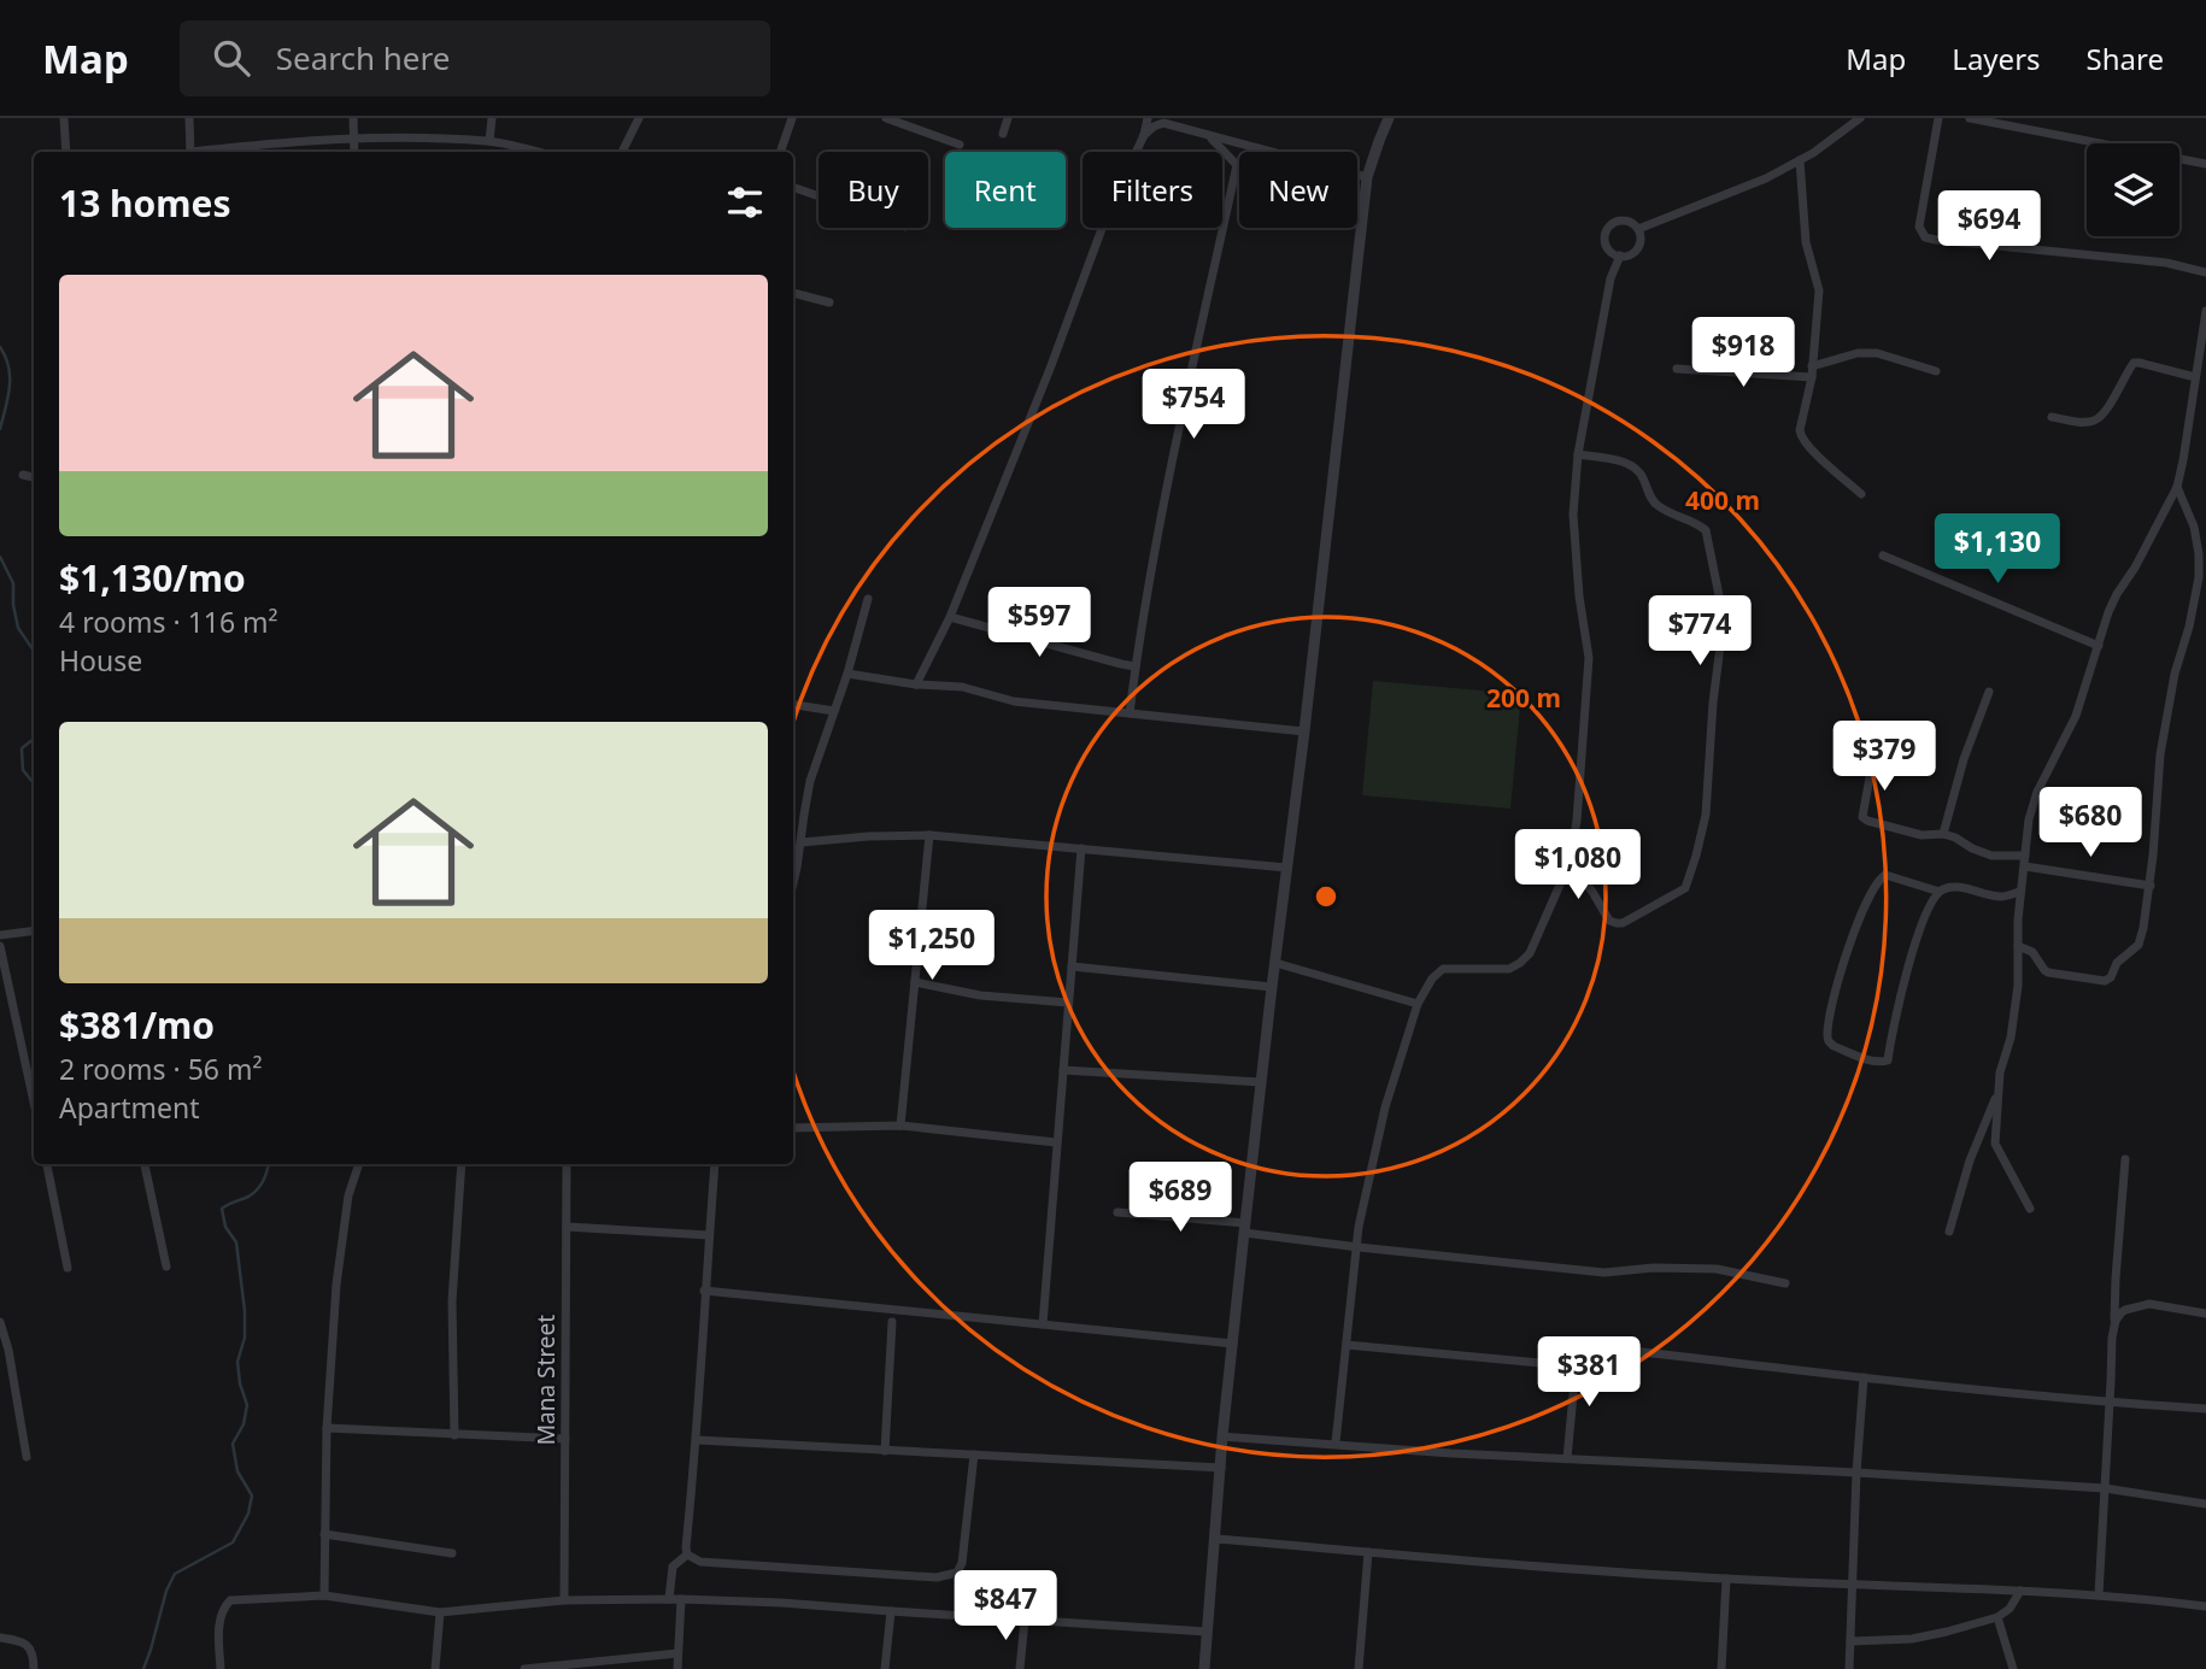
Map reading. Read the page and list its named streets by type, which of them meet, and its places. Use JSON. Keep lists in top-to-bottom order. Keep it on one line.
{"streets":{"street":["Mana Street"]},"page":{"header":"Map","search":"Search here","nav":["Map","Layers","Share"],"chip":["Buy","Rent","Filters","New"],"heading":"13 homes","price":["$694","$918","$754","$1,130","$597","$774","$379","$680","$1,080","$1,250","$689","$381","$847"],"list":[{"name":"$1,130/mo","note":"4 rooms · 116 m² · House"},{"name":"$381/mo","note":"2 rooms · 56 m² · Apartment"}]},"rings":["400 m","200 m"]}
